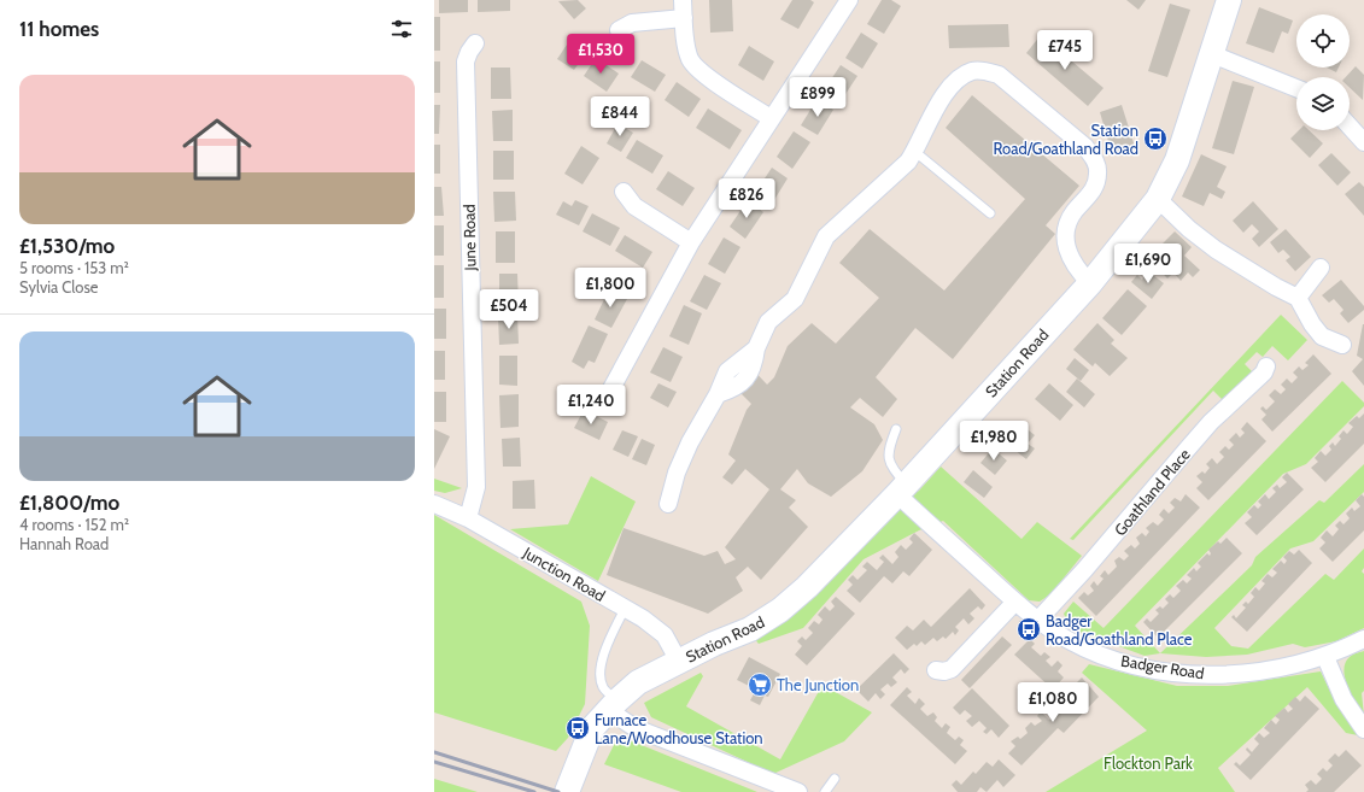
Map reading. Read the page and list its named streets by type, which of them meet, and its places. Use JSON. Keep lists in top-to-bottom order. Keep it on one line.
{"streets":{"main road":["Station Road"],"street":["June Road","Goathland Place","Junction Road","Badger Road"]},"crossings":[["June Road","Junction Road"],["Station Road","Junction Road"],["Station Road","Badger Road"],["Goathland Place","Badger Road"]],"parks":["Flockton Park"],"places":{"bus stop":["Station Road/Goathland Road","Badger Road/Goathland Place","Furnace Lane/Woodhouse Station"],"supermarket":["The Junction"]},"page":{"heading":"11 homes","price":["£745","£1,530","£899","£844","£826","£1,690","£1,800","£504","£1,240","£1,980","£1,080"],"list":[{"name":"£1,530/mo","note":"5 rooms · 153 m² · Sylvia Close"},{"name":"£1,800/mo","note":"4 rooms · 152 m² · Hannah Road"}]}}
